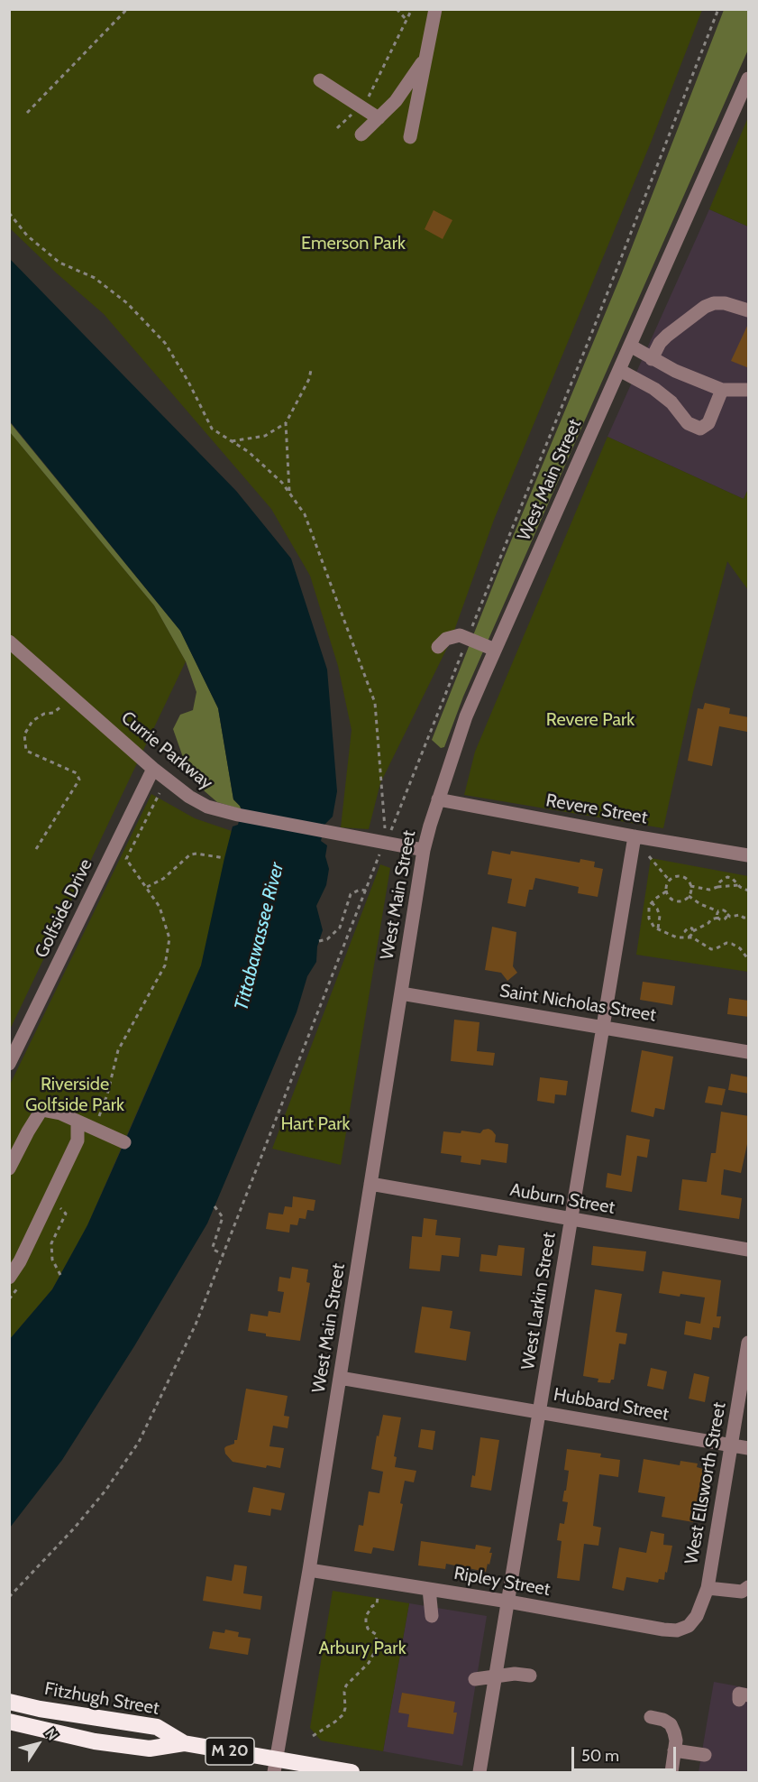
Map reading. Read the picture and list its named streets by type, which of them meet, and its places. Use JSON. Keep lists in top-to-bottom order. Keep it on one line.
{"streets":{"highway":["Fitzhugh Street","M 20"],"street":["West Main Street","Currie Parkway","Revere Street","Golfside Drive","Saint Nicholas Street","Auburn Street","West Larkin Street","Hubbard Street","West Ellsworth Street","Ripley Street"]},"crossings":[["West Main Street","Currie Parkway"],["West Main Street","Revere Street"],["West Main Street","Saint Nicholas Street"],["West Main Street","Auburn Street"],["West Main Street","Hubbard Street"],["West Main Street","Ripley Street"],["West Main Street","Fitzhugh Street"],["West Main Street","M 20"],["Currie Parkway","Golfside Drive"],["Revere Street","West Larkin Street"],["Saint Nicholas Street","West Larkin Street"],["Auburn Street","West Larkin Street"],["West Larkin Street","Hubbard Street"],["West Larkin Street","Ripley Street"],["Hubbard Street","West Ellsworth Street"],["West Ellsworth Street","Ripley Street"],["Fitzhugh Street","M 20"]],"water":["Tittabawassee River"],"parks":["Emerson Park","Revere Park","Riverside Golfside Park","Hart Park","Arbury Park"],"scale_bar":"50 m","north":"top right"}
